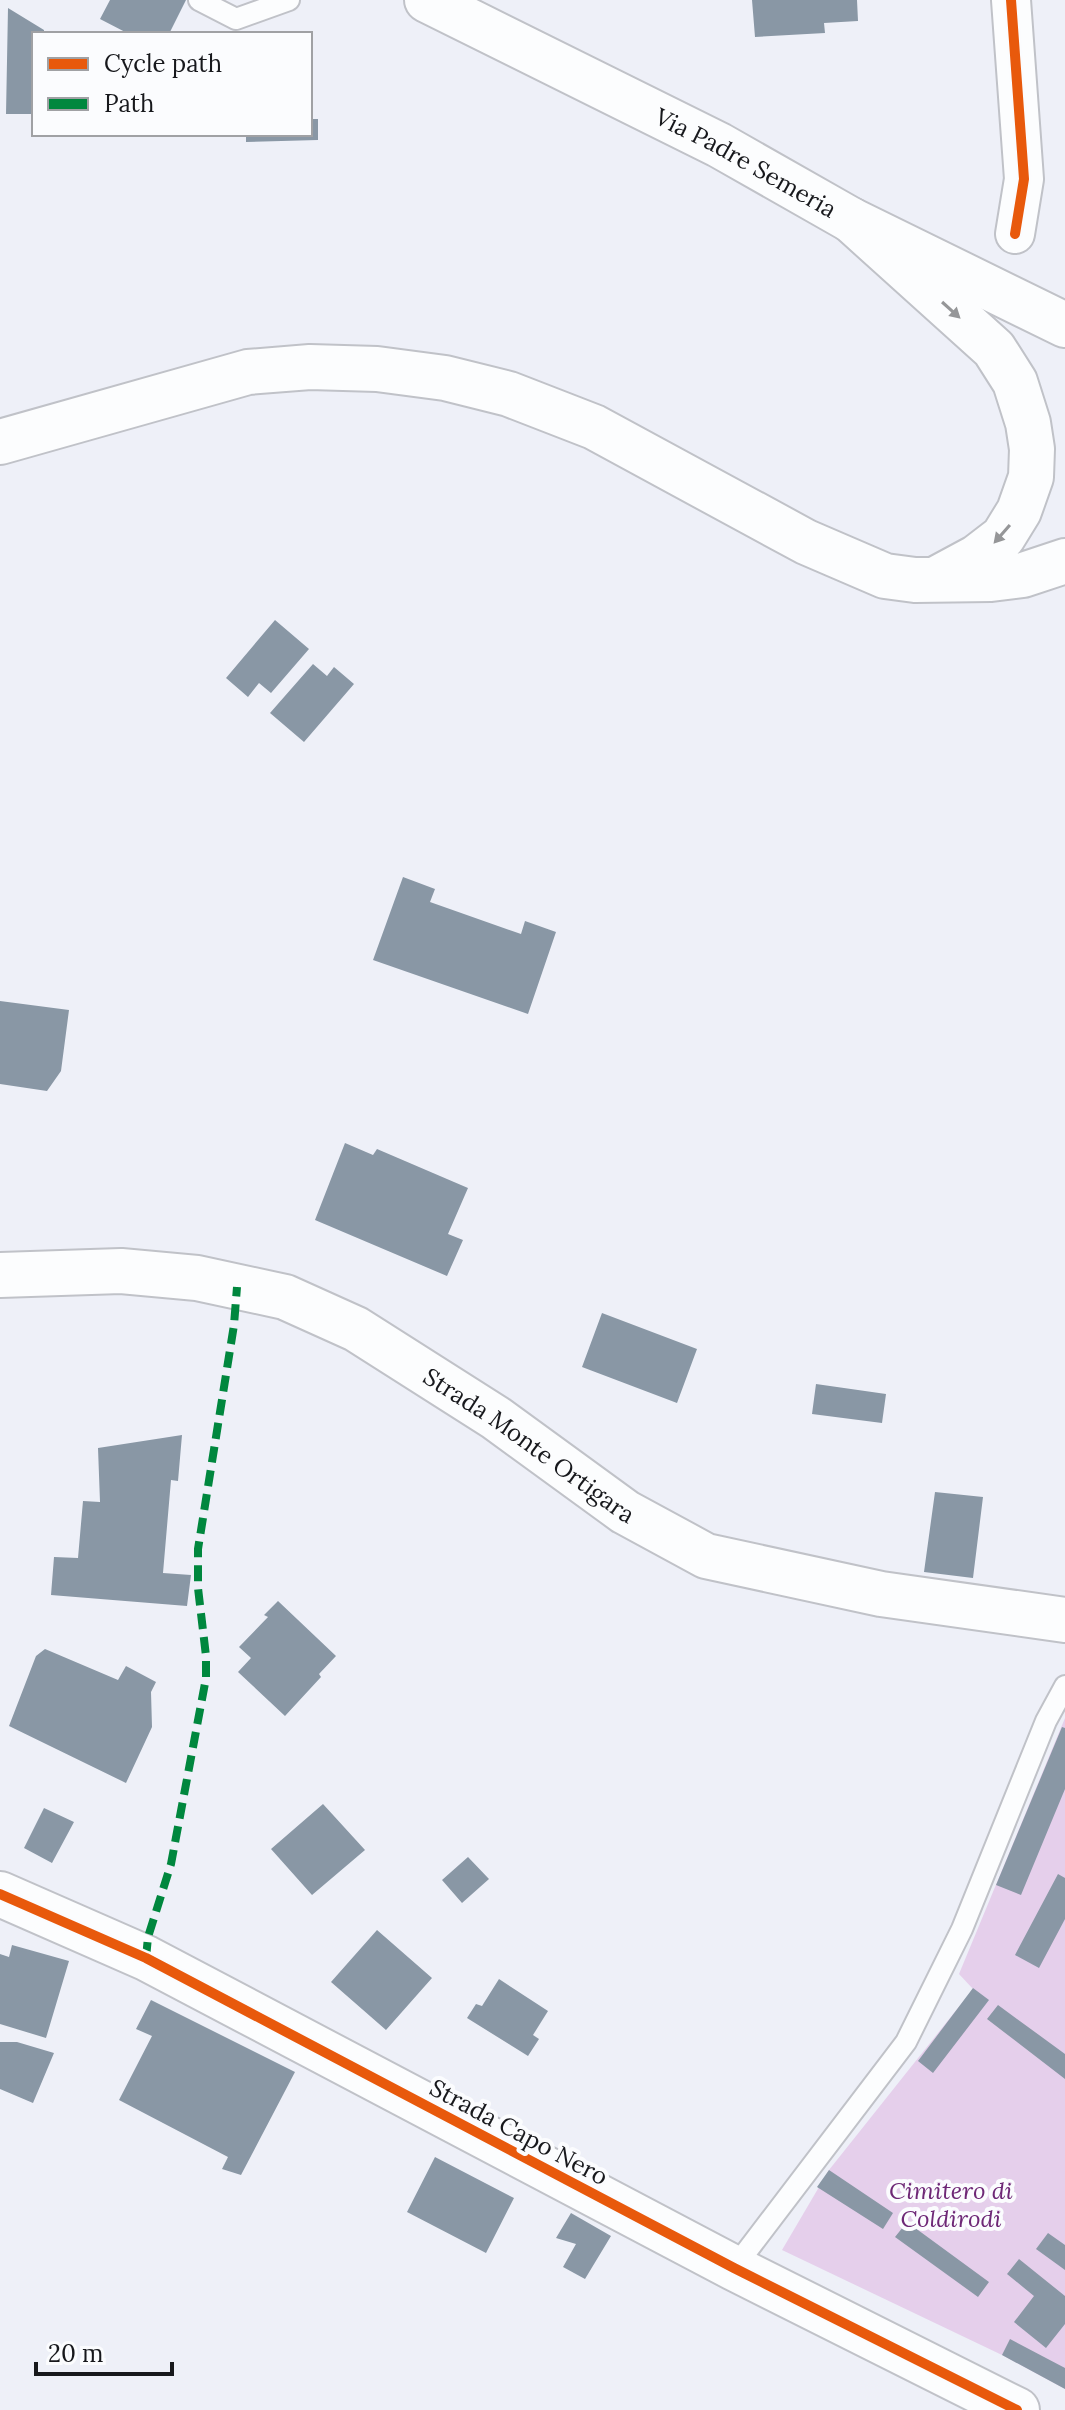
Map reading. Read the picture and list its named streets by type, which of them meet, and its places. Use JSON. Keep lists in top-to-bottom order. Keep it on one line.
{"streets":{"main road":["Via Padre Semeria","Strada Monte Ortigara","Strada Capo Nero"]},"parks":["Cimitero di Coldirodi"],"legend":["Cycle path","Path"],"scale_bar":"20 m"}
